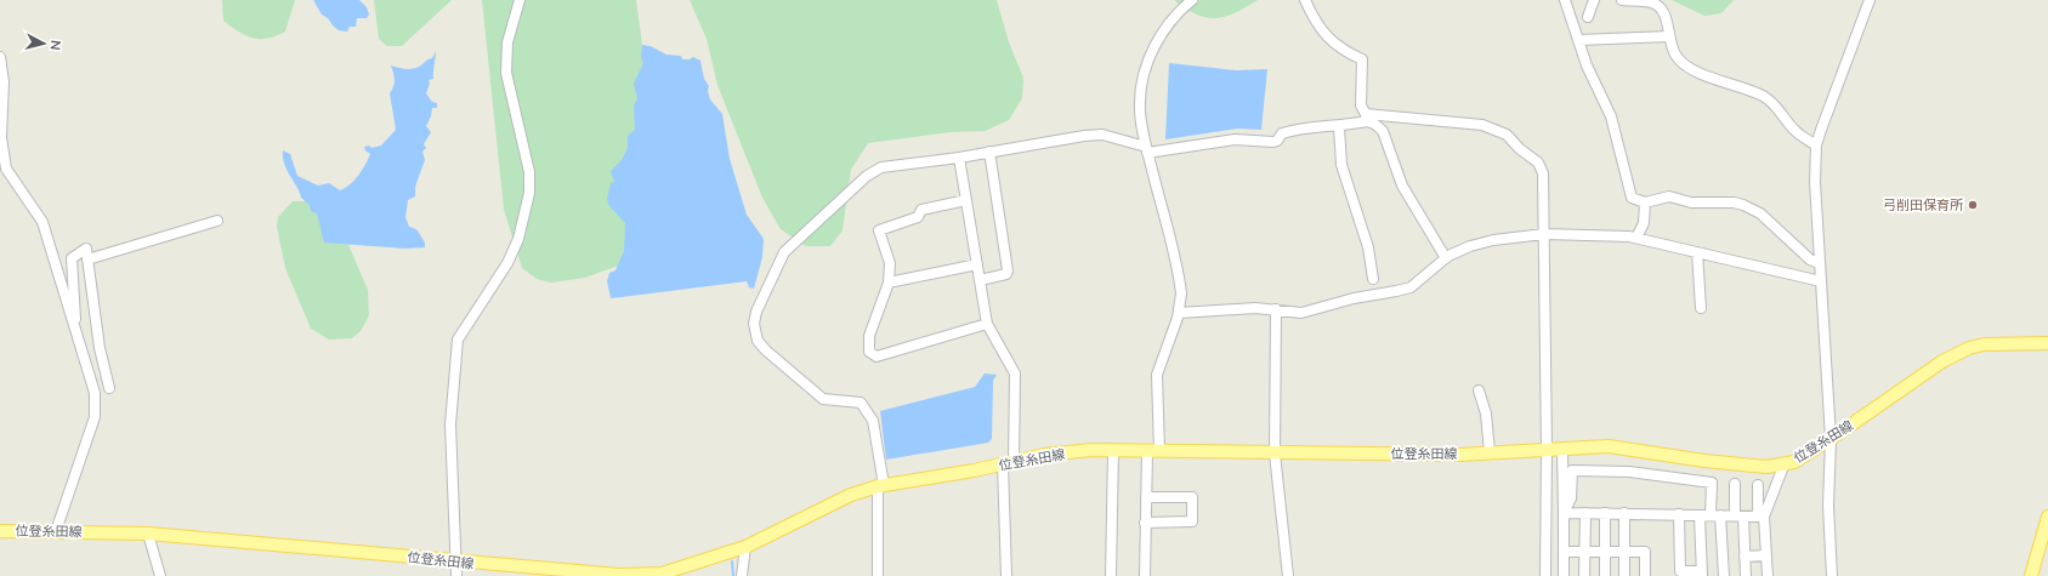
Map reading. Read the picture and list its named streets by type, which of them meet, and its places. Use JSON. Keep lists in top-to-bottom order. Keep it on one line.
{"streets":{"main road":["位登糸田線"]},"places":["弓削田保育所"],"north":"right"}
